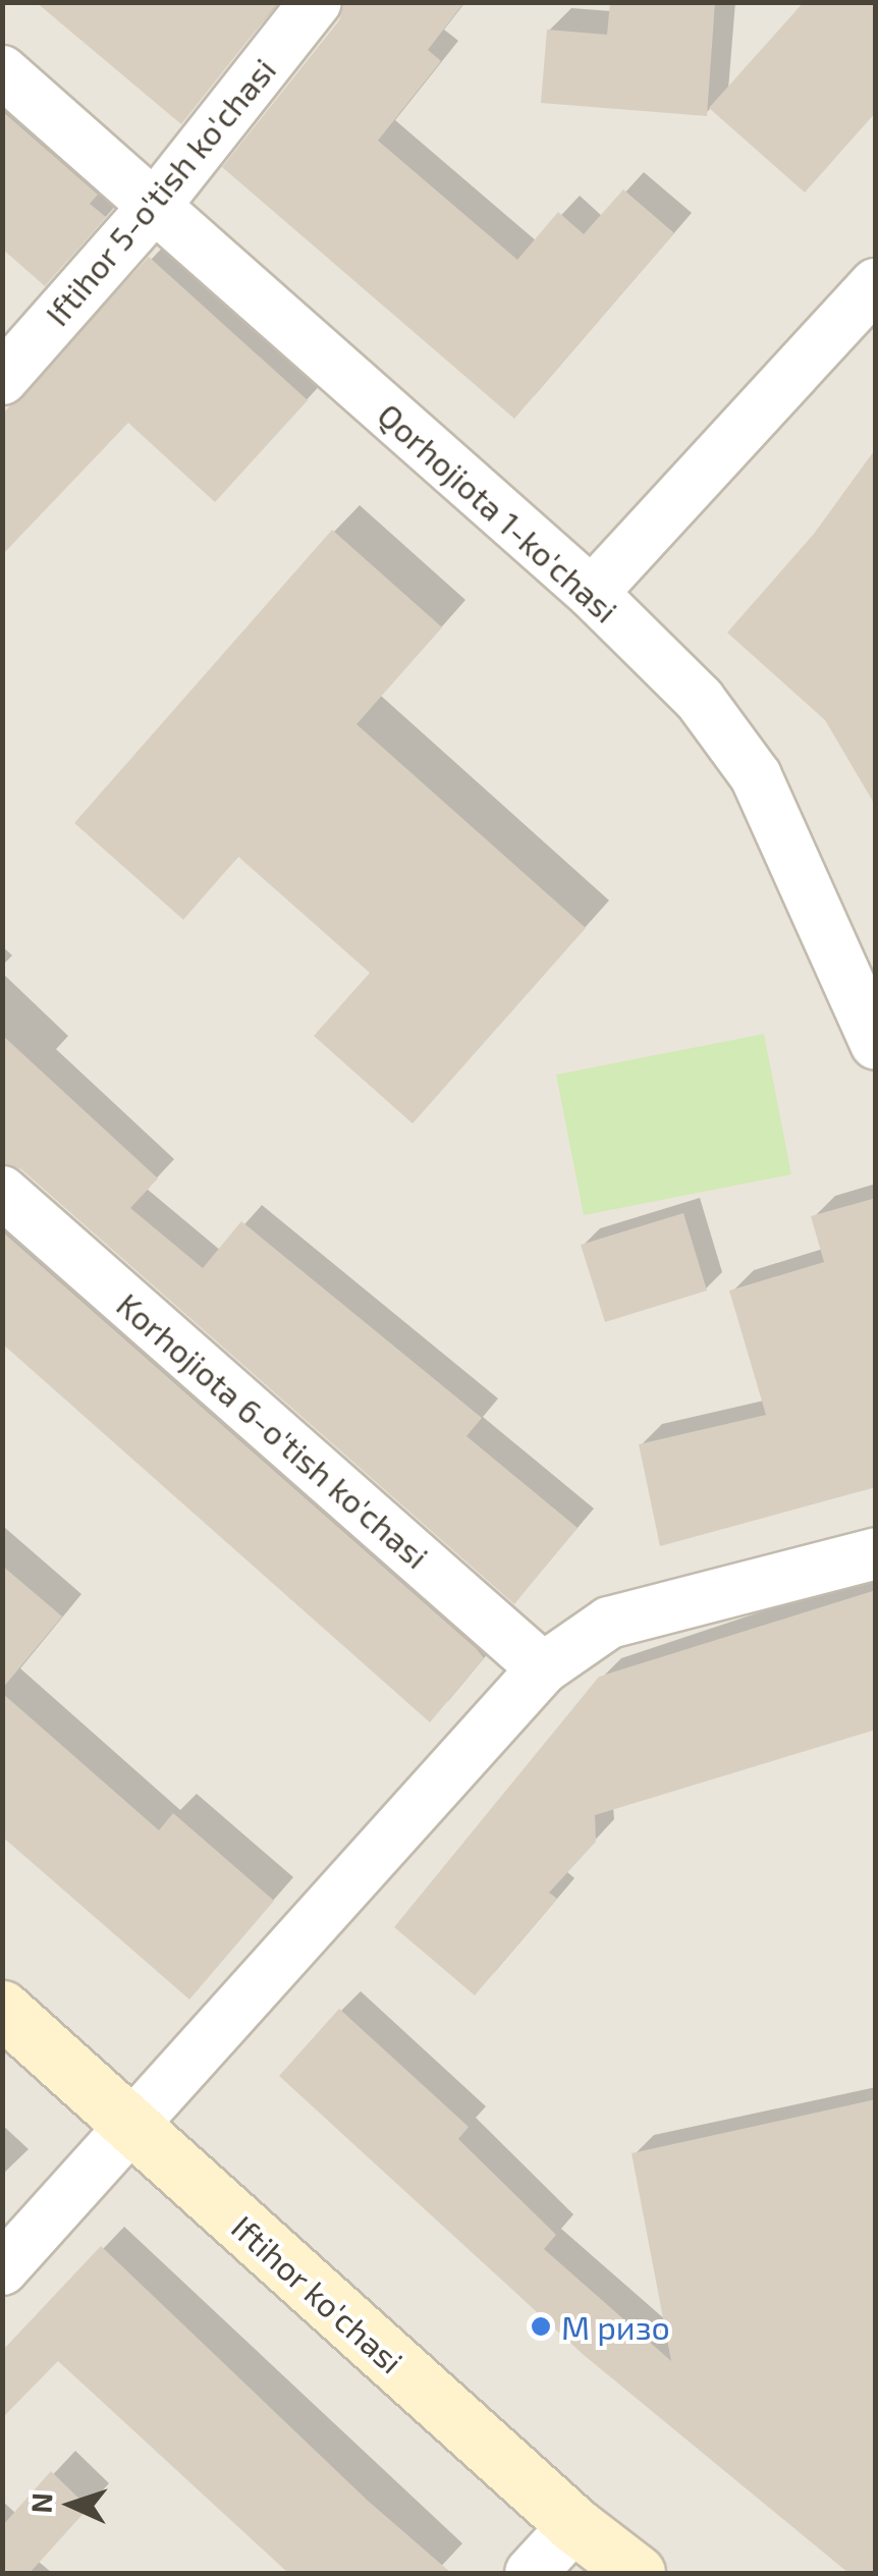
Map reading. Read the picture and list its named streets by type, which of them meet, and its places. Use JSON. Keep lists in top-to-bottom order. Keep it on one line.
{"streets":{"main road":["Iftihor ko'chasi"],"street":["Iftihor 5-o'tish ko'chasi","Qorhojiota 1-ko'chasi","Korhojiota 6-o'tish ko'chasi"]},"crossings":[["Iftihor 5-o'tish ko'chasi","Qorhojiota 1-ko'chasi"]],"places":["М ризо"],"north":"left"}
